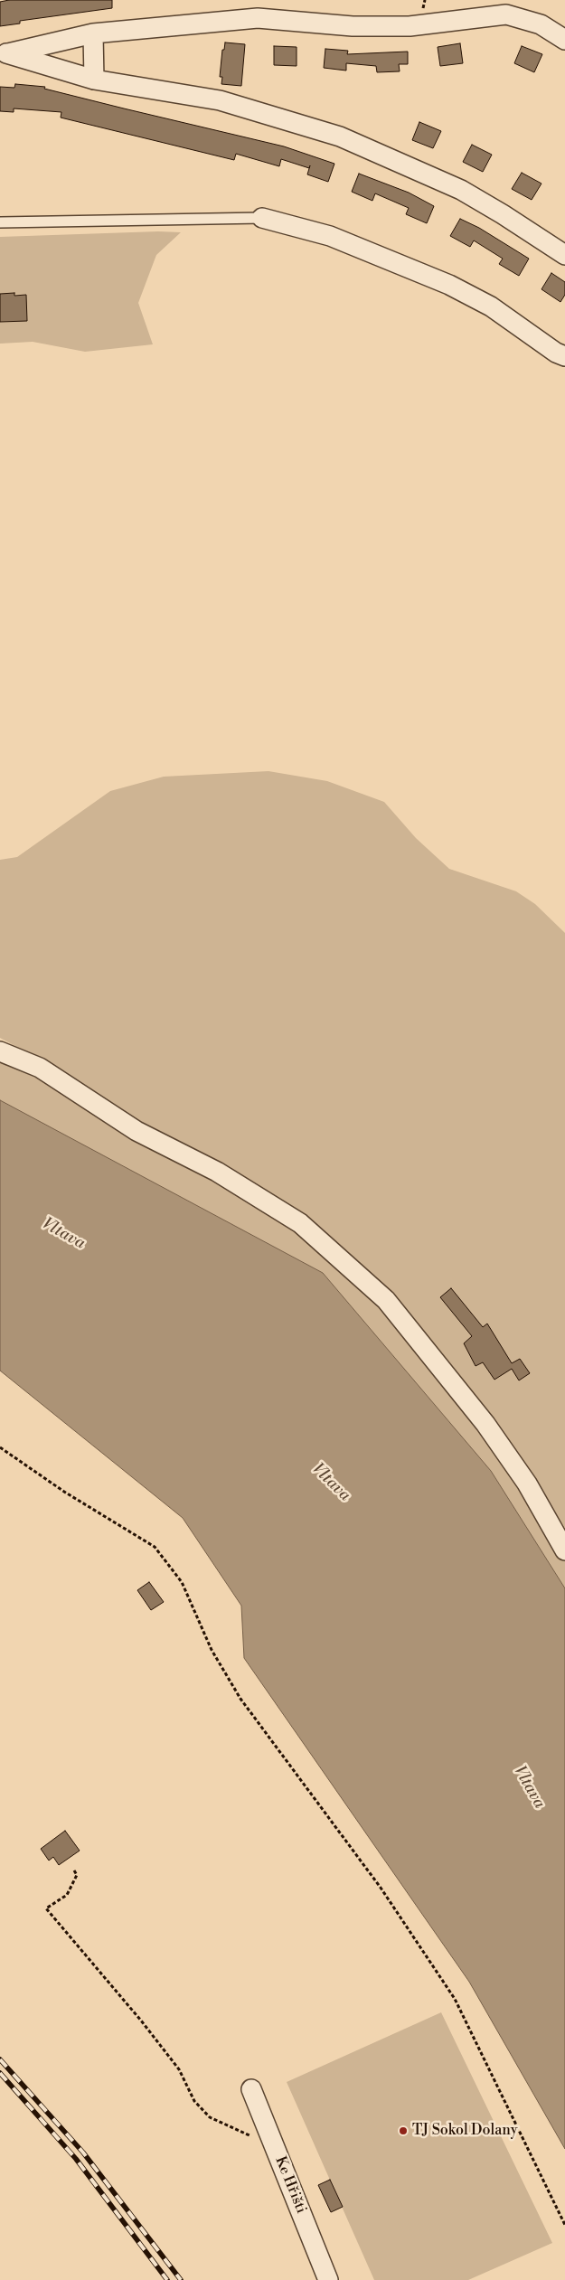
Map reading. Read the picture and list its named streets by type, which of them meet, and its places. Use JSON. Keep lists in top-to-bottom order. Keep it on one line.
{"streets":{"street":["Ke Hřišti"]},"water":["Vltava"],"places":["TJ Sokol Dolany"]}
